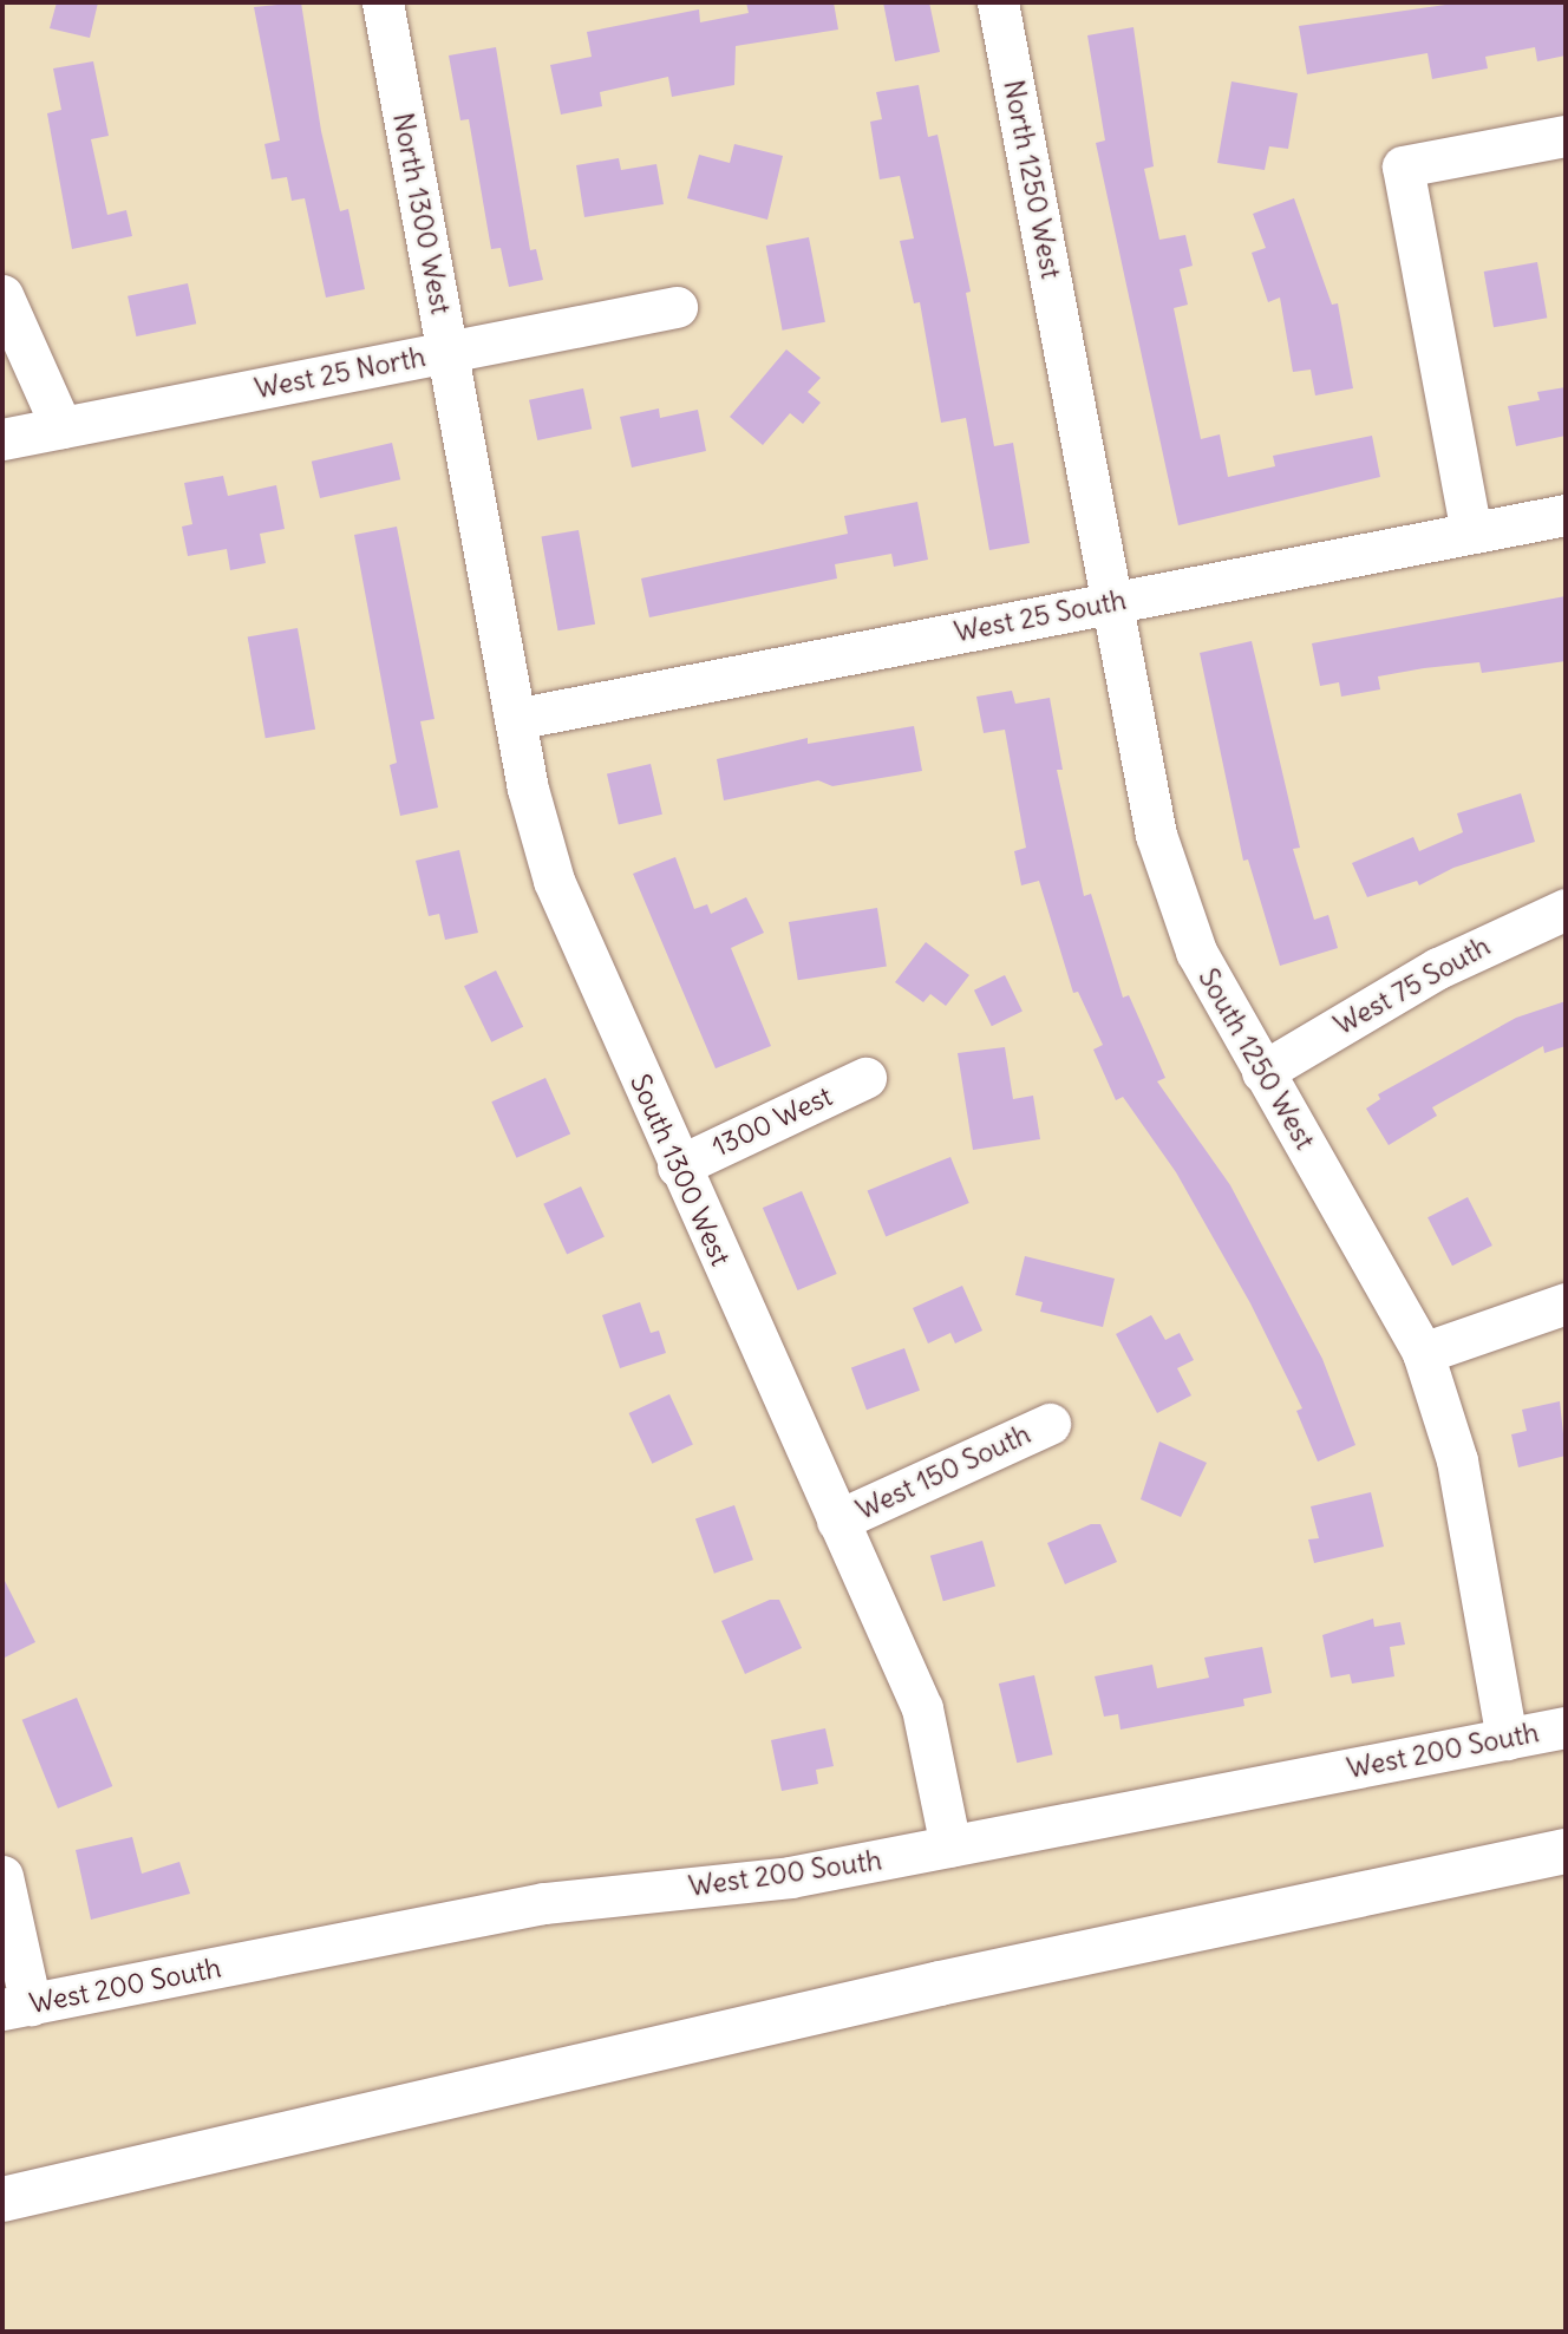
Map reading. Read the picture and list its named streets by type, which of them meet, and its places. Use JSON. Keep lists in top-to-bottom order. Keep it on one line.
{"streets":{"street":["North 1250 West","North 1300 West","West 25 North","West 25 South","West 75 South","South 1250 West","1300 West","South 1300 West","West 150 South","West 200 South"]},"crossings":[["North 1250 West","South 1250 West"],["North 1300 West","West 25 North"],["North 1300 West","South 1300 West"],["West 25 South","South 1250 West"],["West 25 South","South 1300 West"],["West 75 South","South 1250 West"],["South 1250 West","West 200 South"],["1300 West","South 1300 West"],["South 1300 West","West 150 South"],["South 1300 West","West 200 South"]]}
